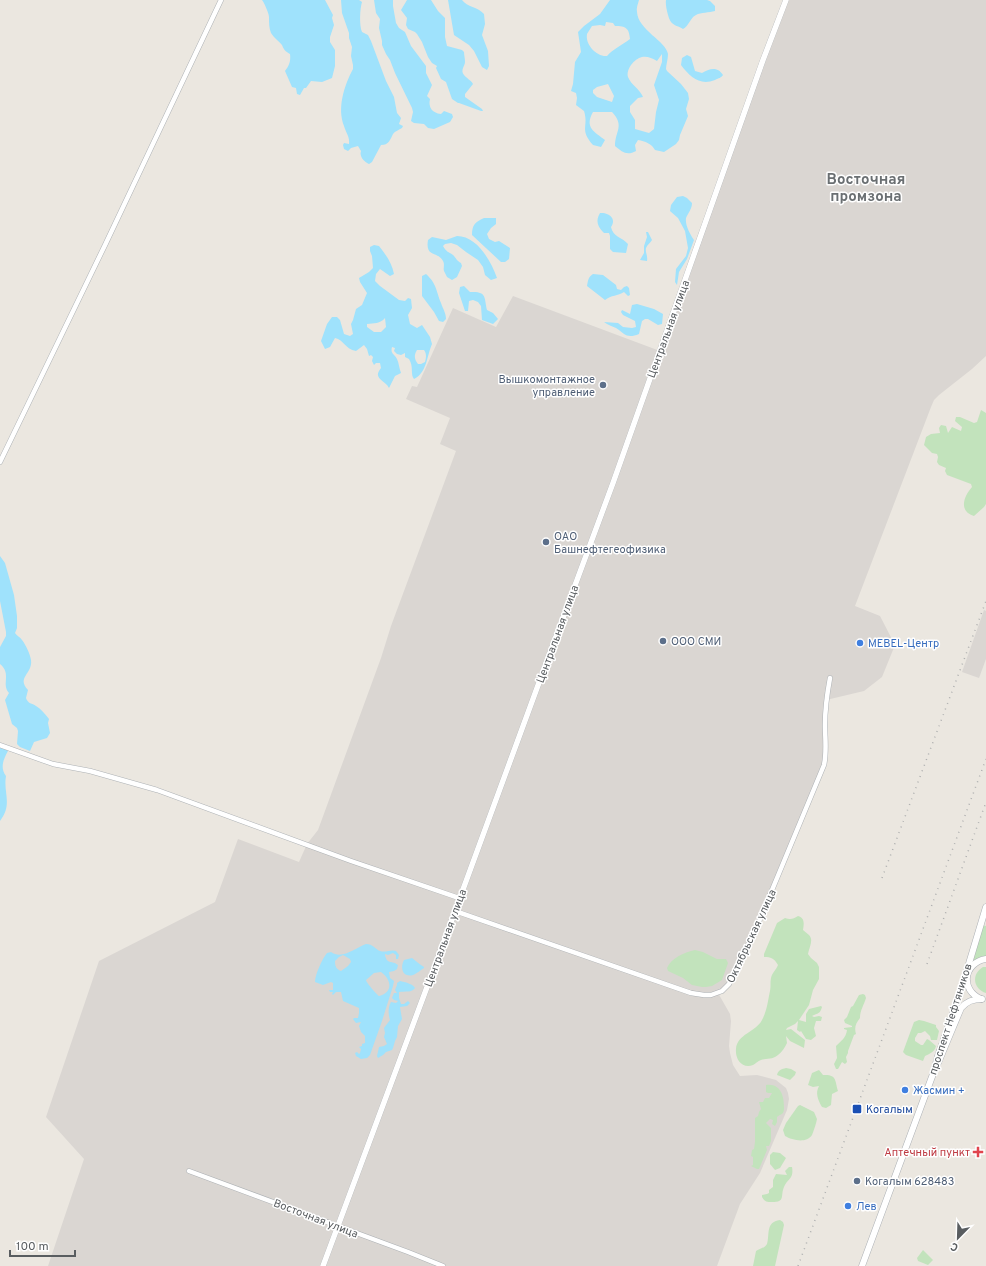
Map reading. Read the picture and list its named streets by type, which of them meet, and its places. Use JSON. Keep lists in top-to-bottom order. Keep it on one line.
{"streets":{"main road":["проспект Нефтяников"],"street":["Центральная улица","Октябрьская улица","Восточная улица"]},"crossings":[["Центральная улица","Октябрьская улица"],["Центральная улица","Восточная улица"]],"districts":["Восточная промзона"],"places":{"other":["Вышкомонтажное управление","ОАО Башнефтегеофизика","ООО СМИ","MEBEL-Центр","Жасмин +","Когалым 628483","Лев"],"transit":["Когалым"],"health":["Аптечный пункт"]},"scale_bar":"100 m","north":"bottom left"}
